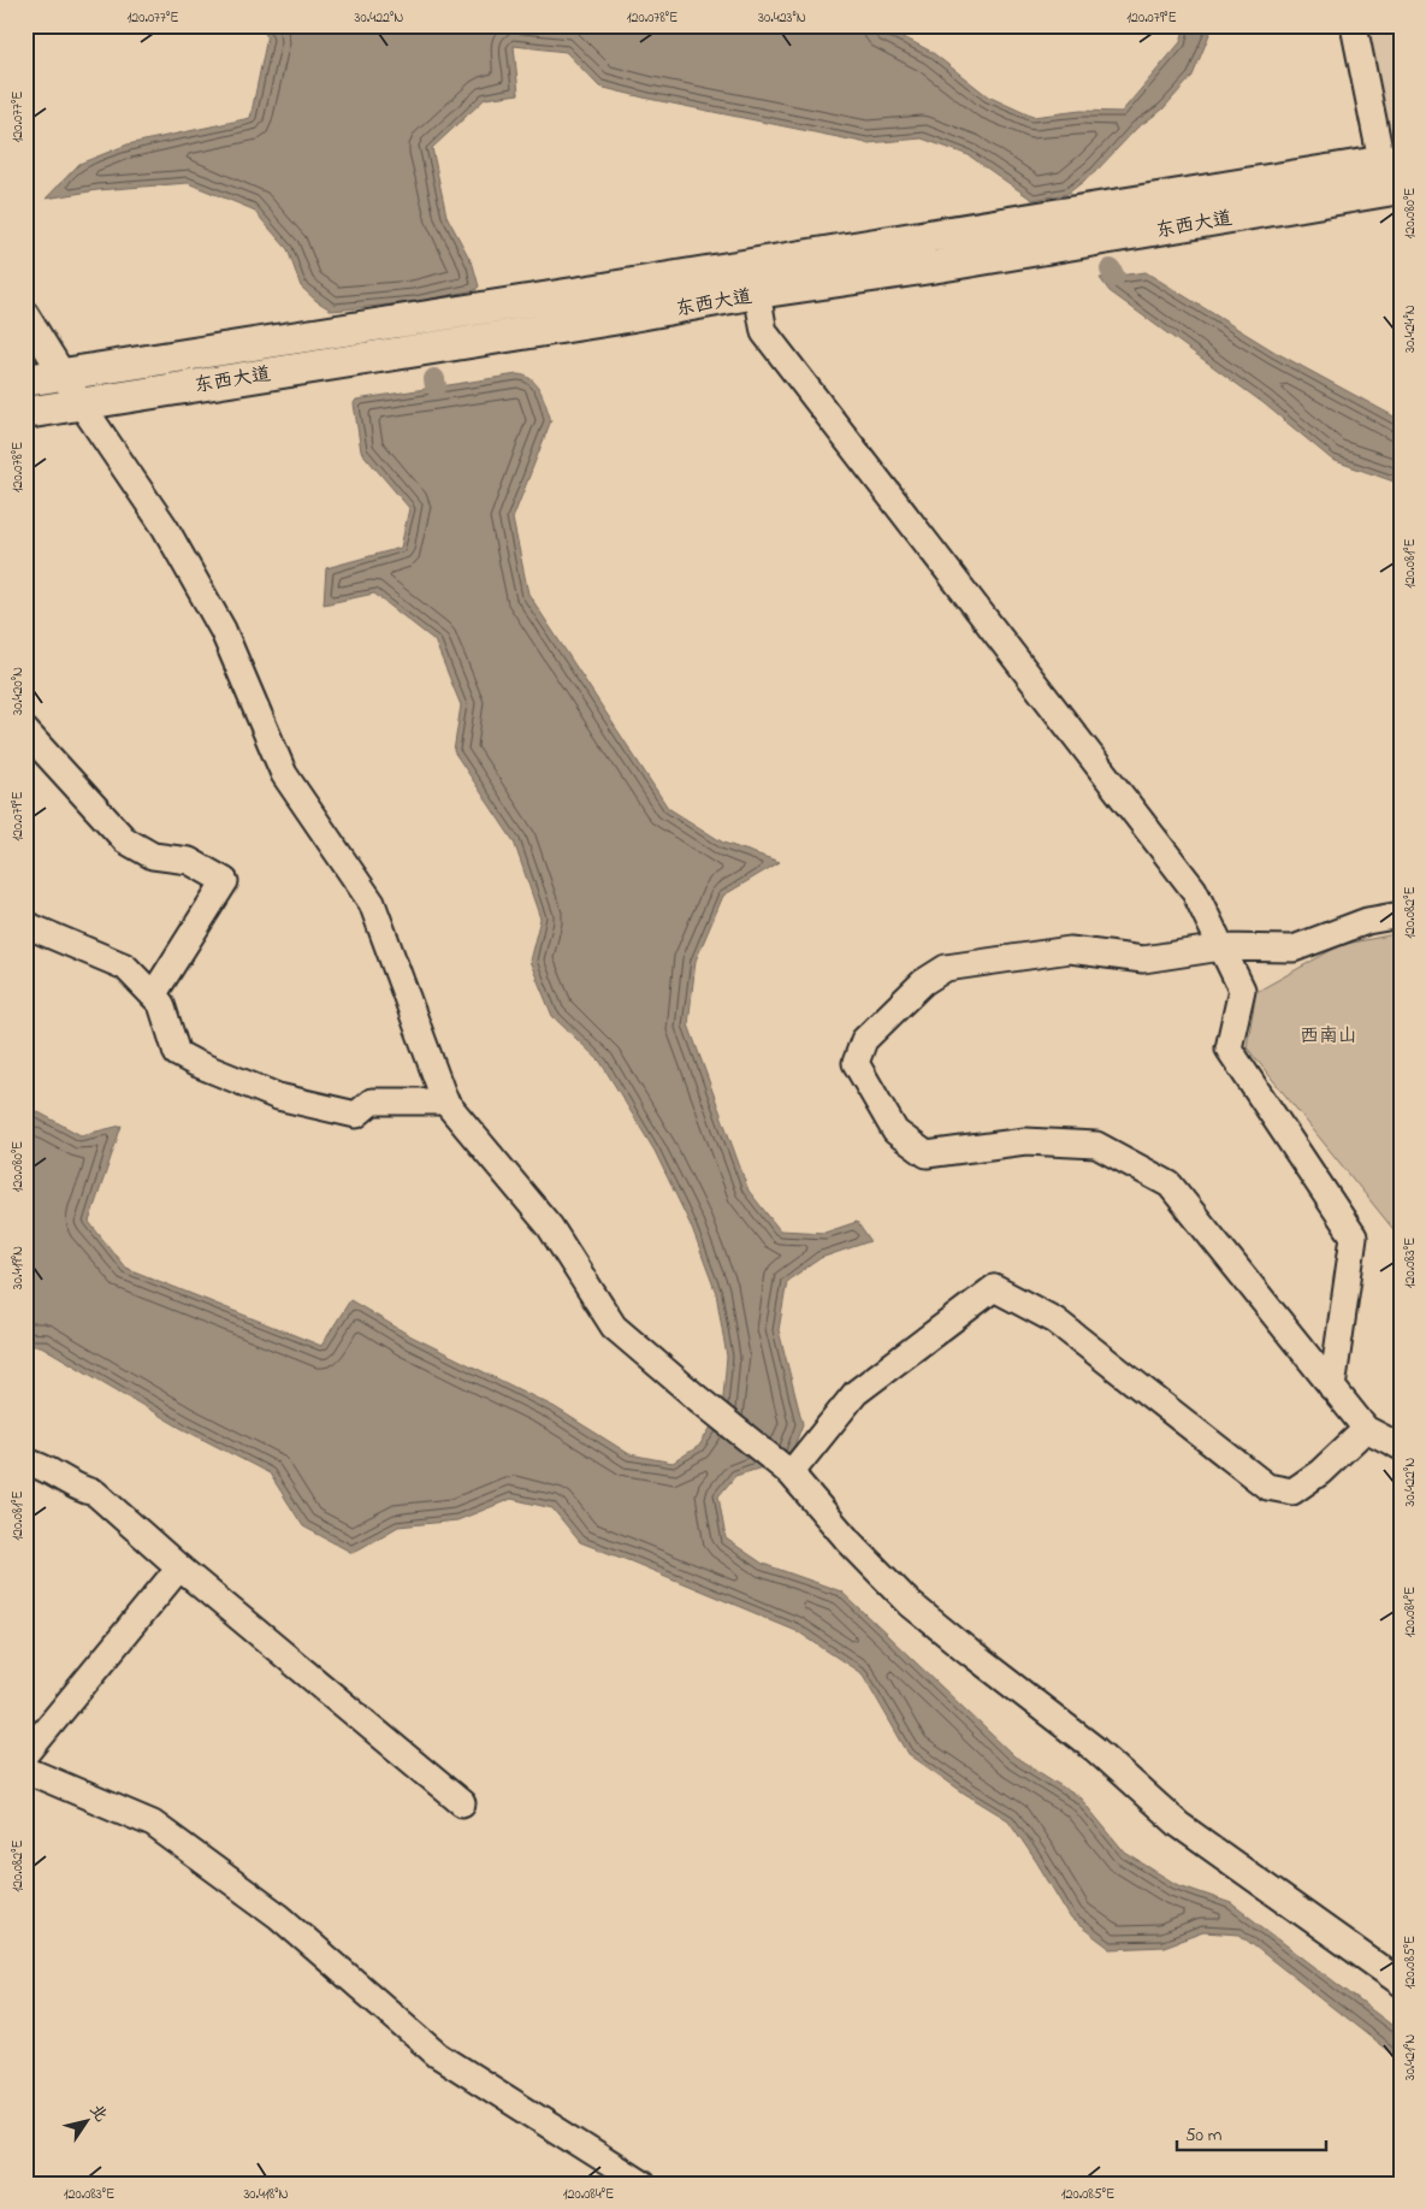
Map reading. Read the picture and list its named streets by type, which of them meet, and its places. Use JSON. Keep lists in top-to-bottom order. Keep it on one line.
{"streets":{"main road":["东西大道"]},"parks":["西南山"],"scale_bar":"50 m","north":"top right","coordinates":["120.077°E","30.422°N","120.078°E","30.423°N","120.079°E","120.080°E","30.424°N","120.081°E","30.420°N","120.082°E","120.083°E","30.419°N","120.084°E","120.085°E","30.421°N","30.418°N"]}
